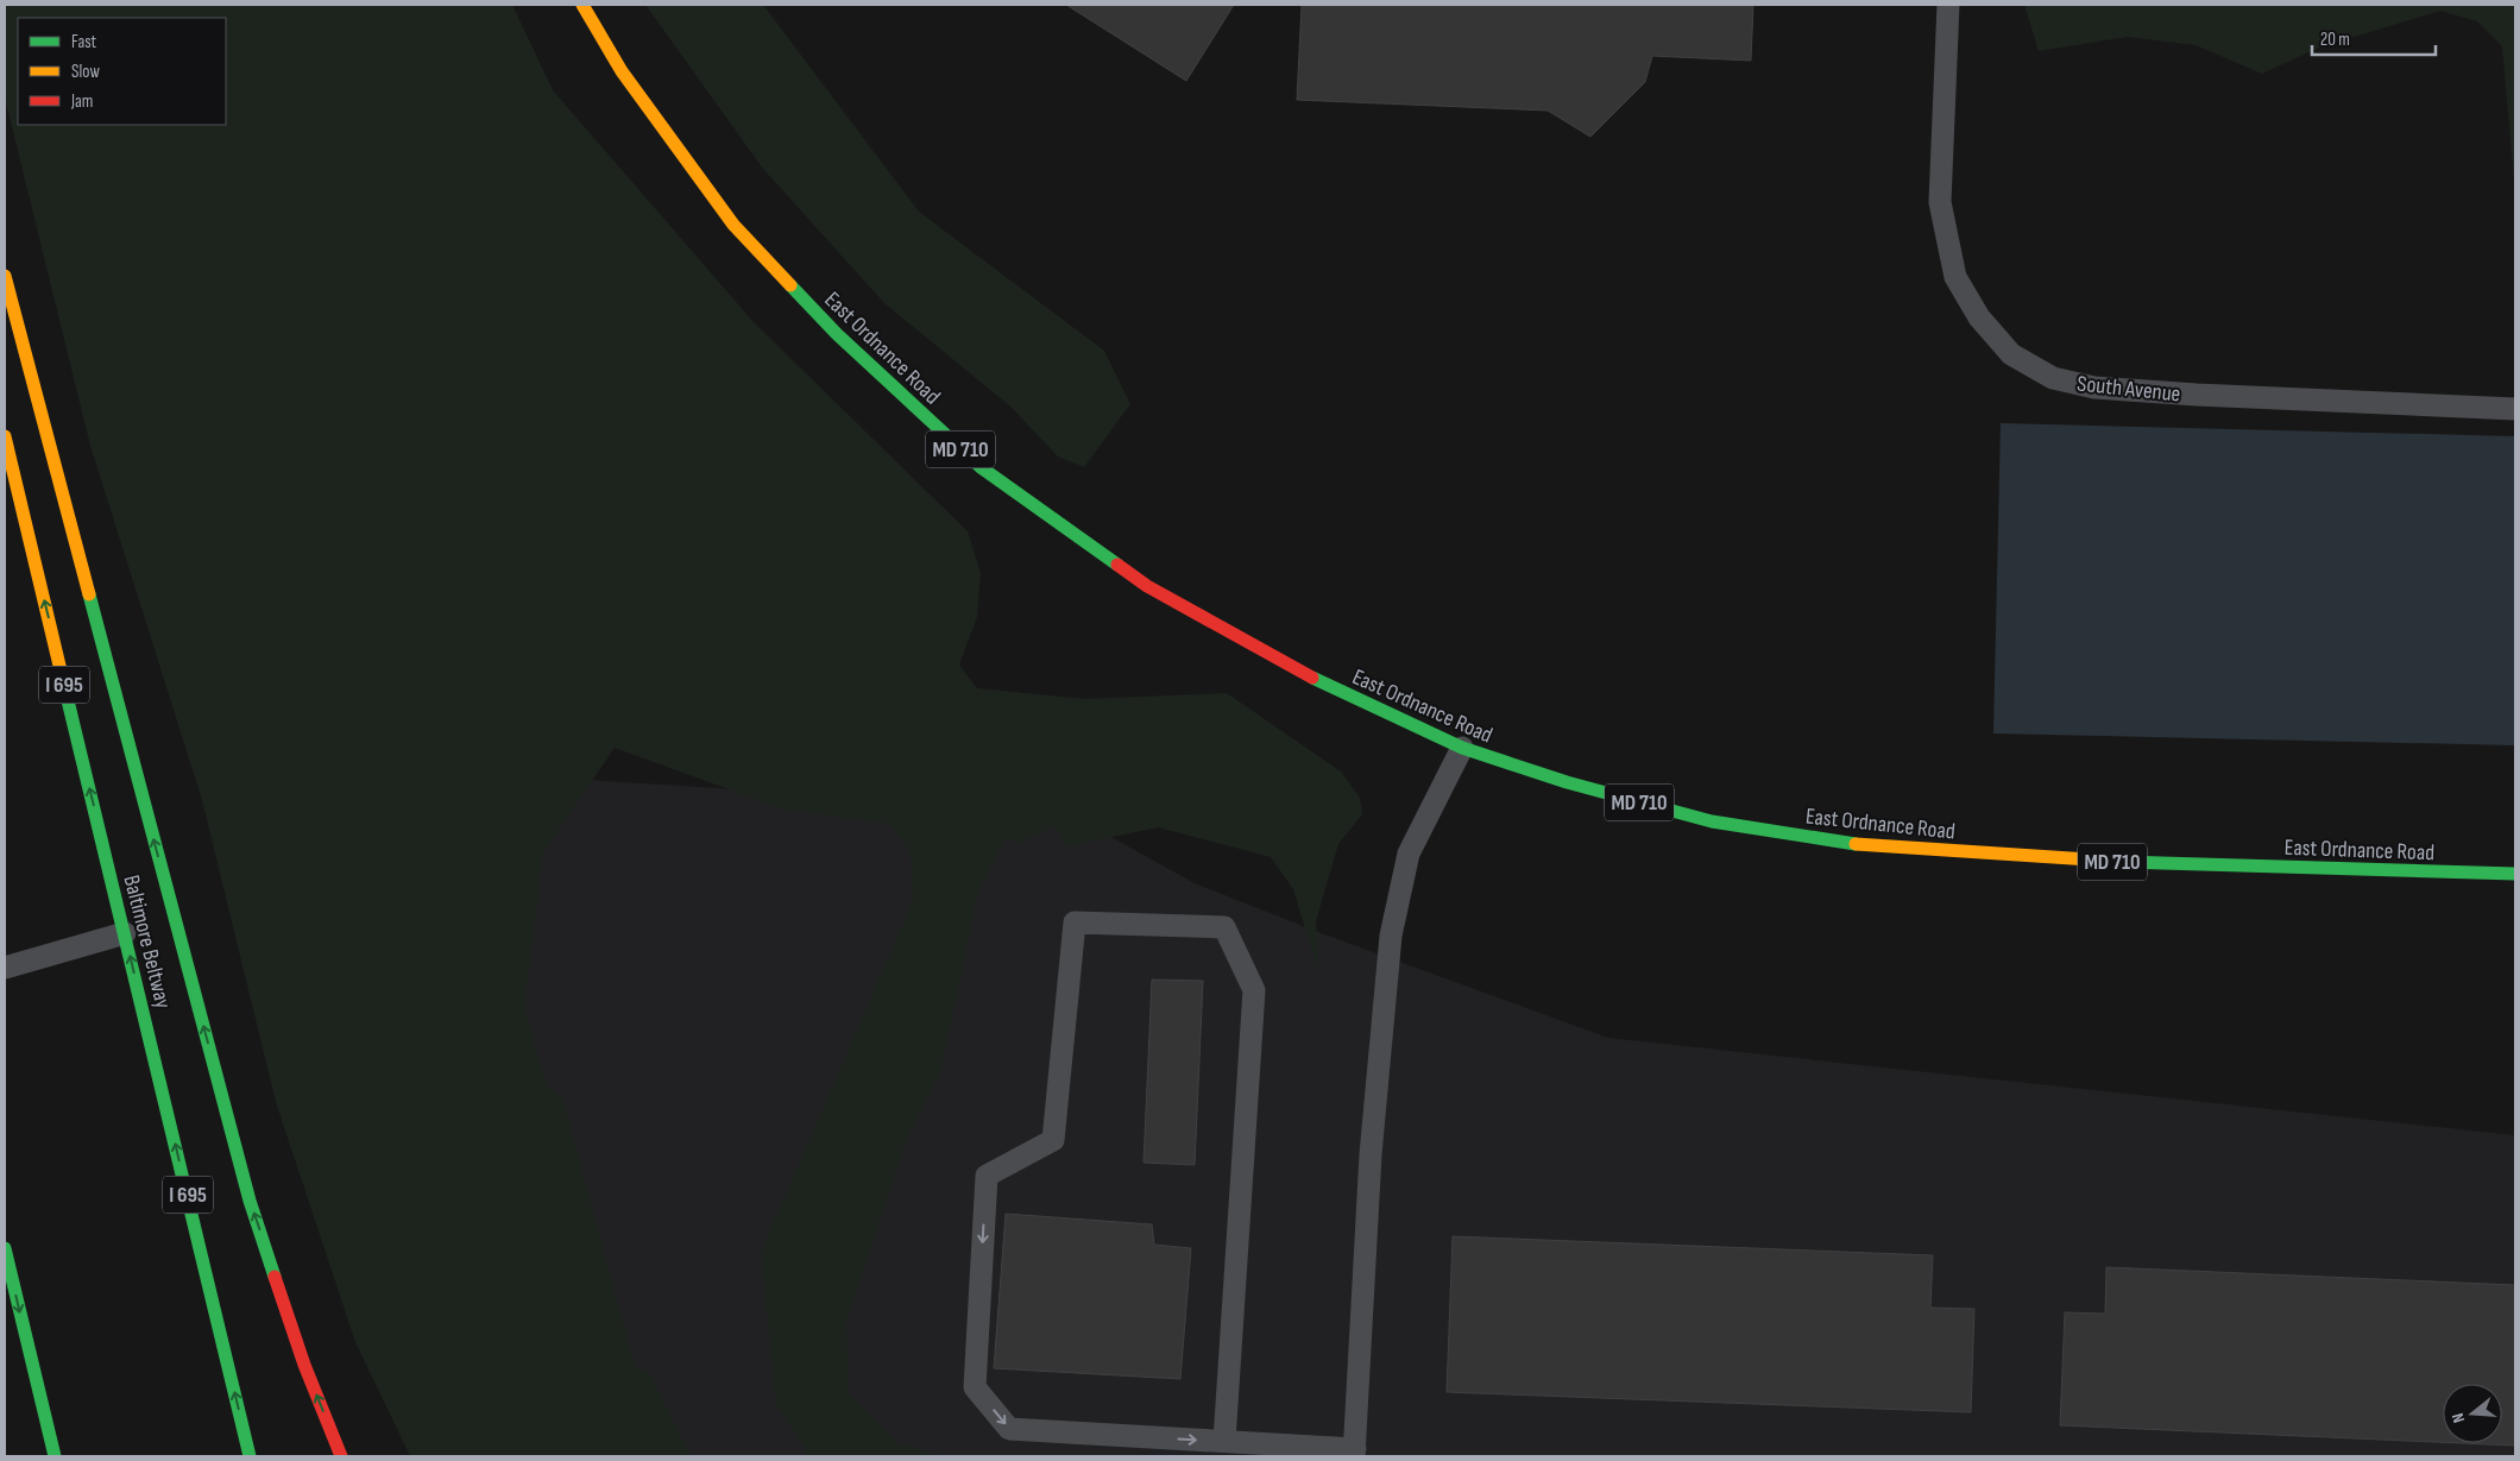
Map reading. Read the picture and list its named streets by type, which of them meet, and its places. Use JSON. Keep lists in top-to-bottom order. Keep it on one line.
{"streets":{"main road":["East Ordnance Road","MD 710","I 695","Baltimore Beltway"],"lane":["South Avenue"]},"legend":["Fast","Slow","Jam"],"scale_bar":"20 m","north":"left"}
